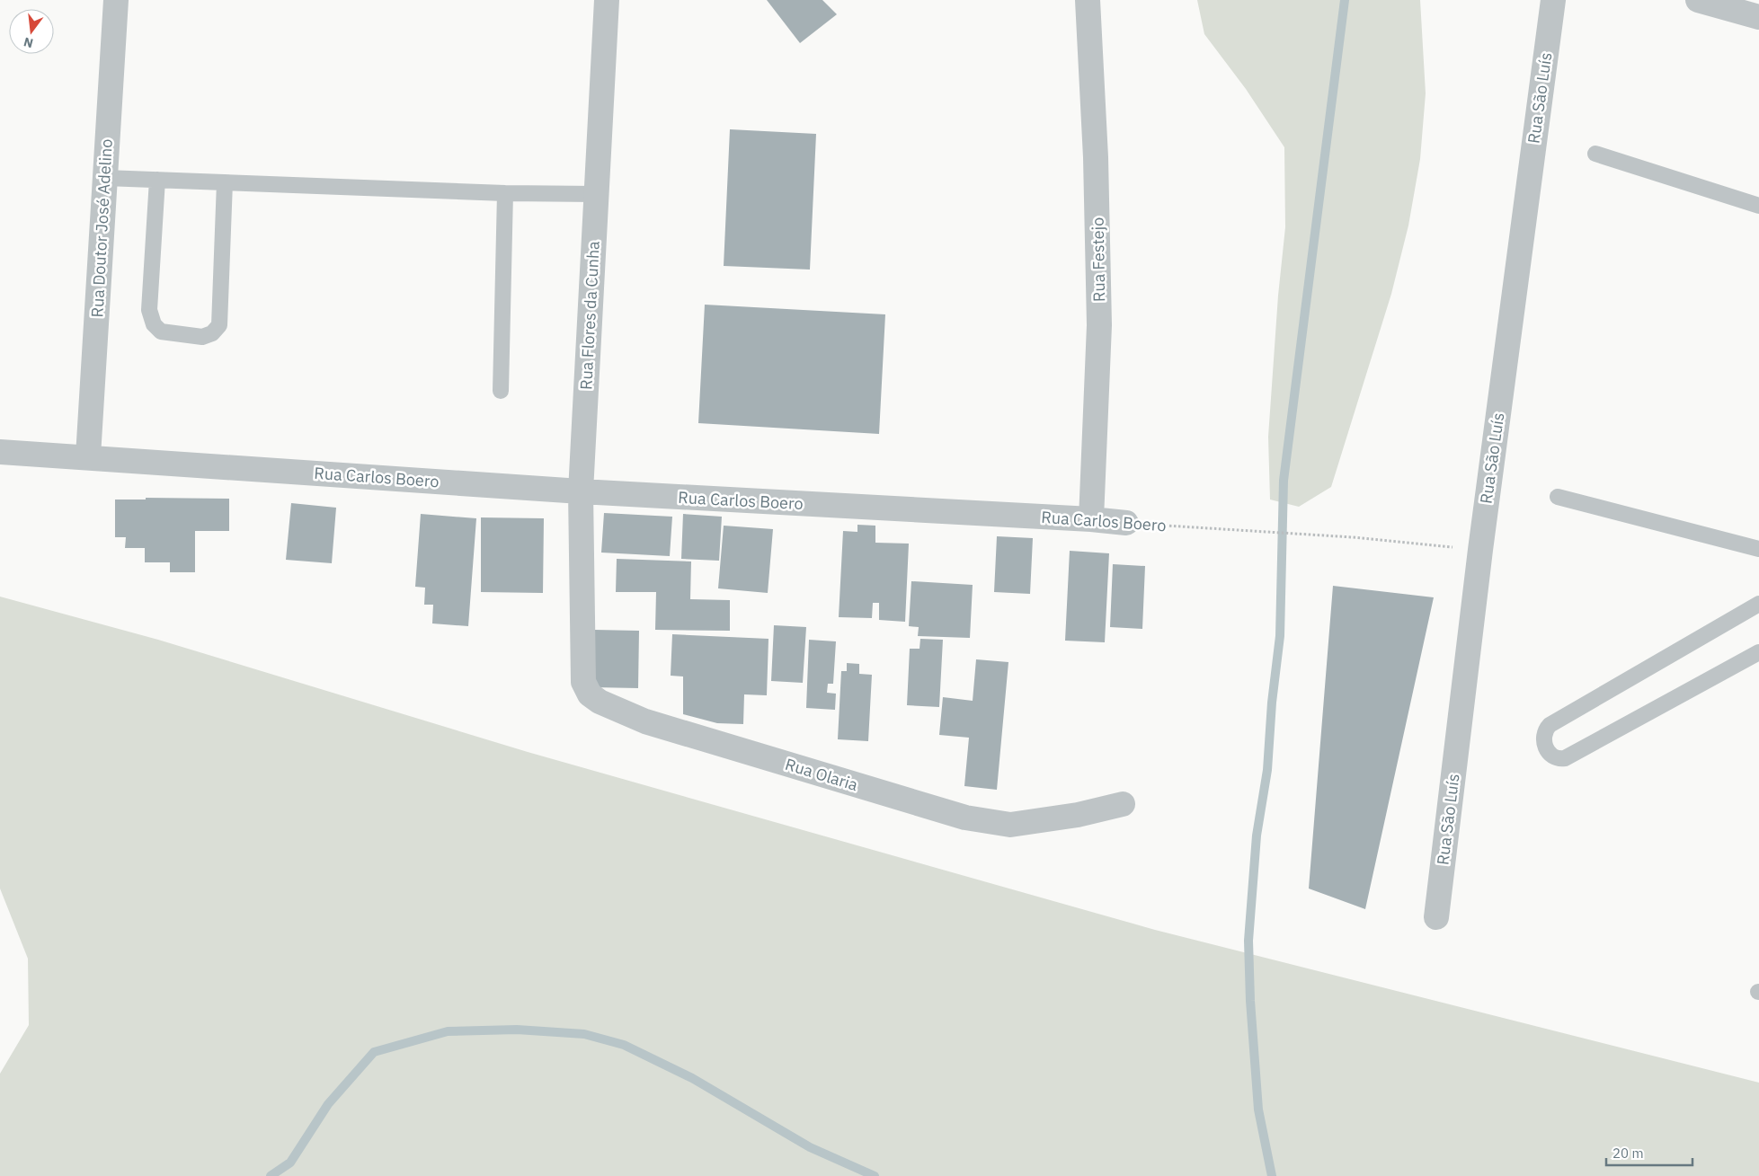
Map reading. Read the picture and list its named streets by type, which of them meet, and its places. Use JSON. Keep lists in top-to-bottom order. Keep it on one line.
{"streets":{"street":["Rua São Luís","Rua Doutor José Adelino","Rua Festejo","Rua Flores da Cunha","Rua Carlos Boero","Rua Olaria"]},"crossings":[["Rua São Luís","Rua Carlos Boero"],["Rua Doutor José Adelino","Rua Carlos Boero"],["Rua Festejo","Rua Carlos Boero"],["Rua Flores da Cunha","Rua Carlos Boero"],["Rua Flores da Cunha","Rua Olaria"]],"scale_bar":"20 m","north":"bottom"}
